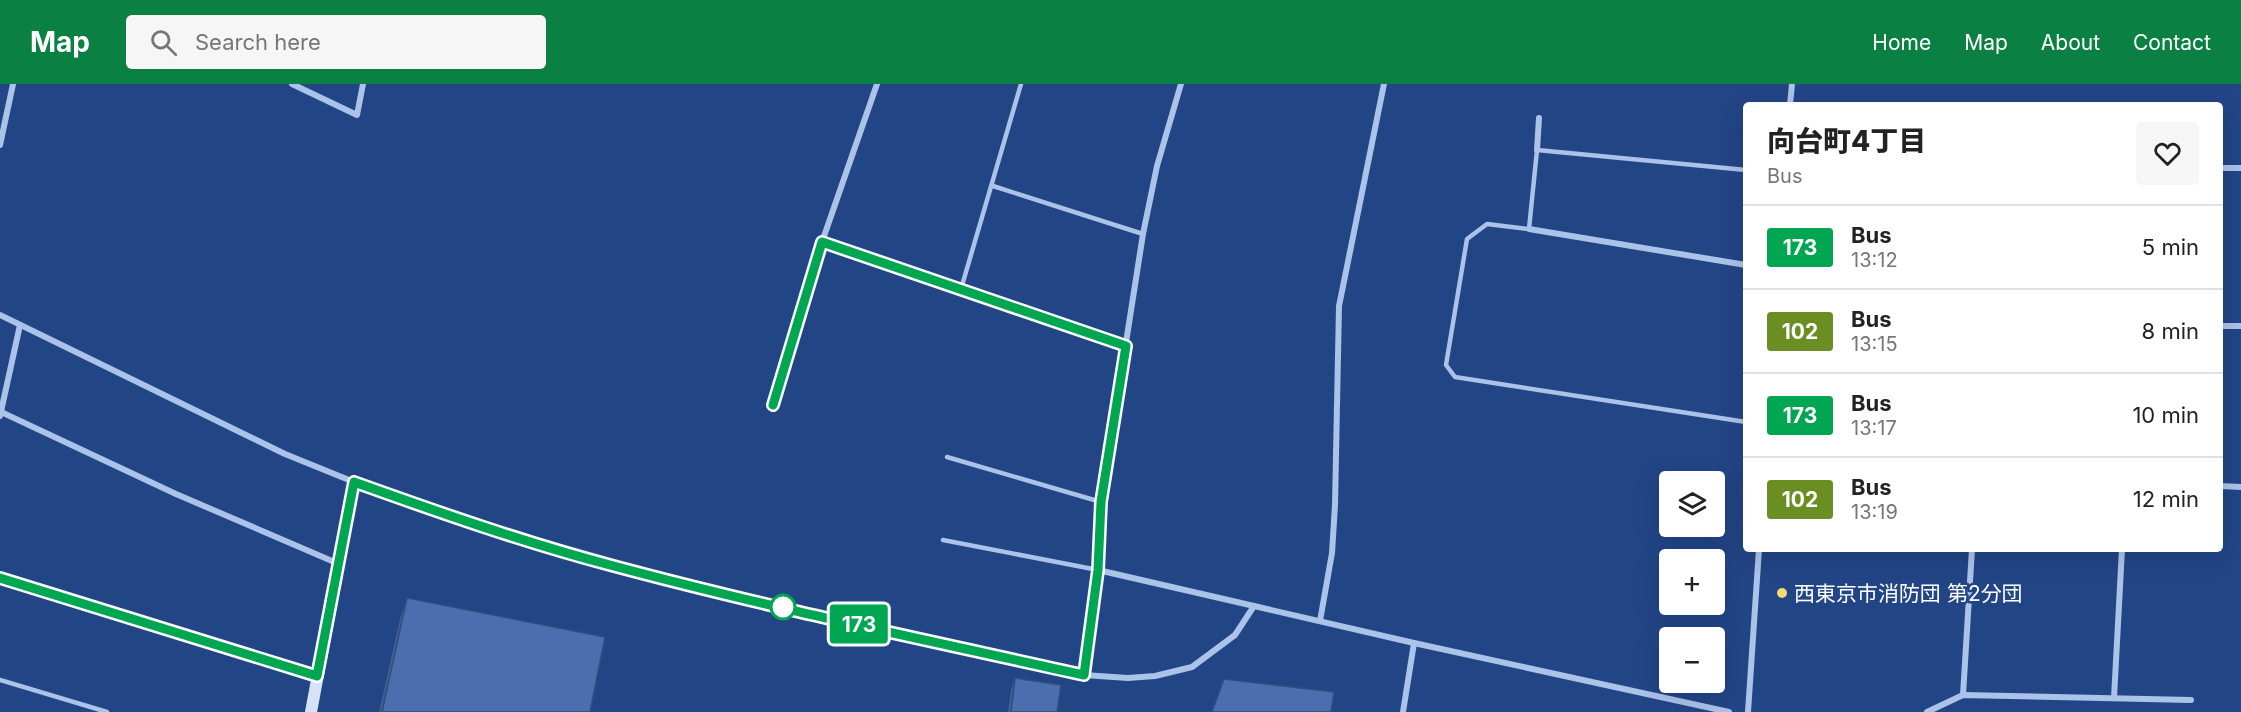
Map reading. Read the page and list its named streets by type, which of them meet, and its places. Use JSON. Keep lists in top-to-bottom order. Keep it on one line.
{"places":["西東京市消防団 第2分団"],"lines":["bus line 173"],"page":{"header":"Map","search":"Search here","nav":["Home","Map","About","Contact"],"on_map":"173","heading":["向台町4丁目","Bus"],"list":[{"mark":"173","name":"Bus","note":"13:12","value":"5 min"},{"mark":"102","name":"Bus","note":"13:15","value":"8 min"},{"mark":"173","name":"Bus","note":"13:17","value":"10 min"},{"mark":"102","name":"Bus","note":"13:19","value":"12 min"}],"map_buttons":["+","−"]}}
